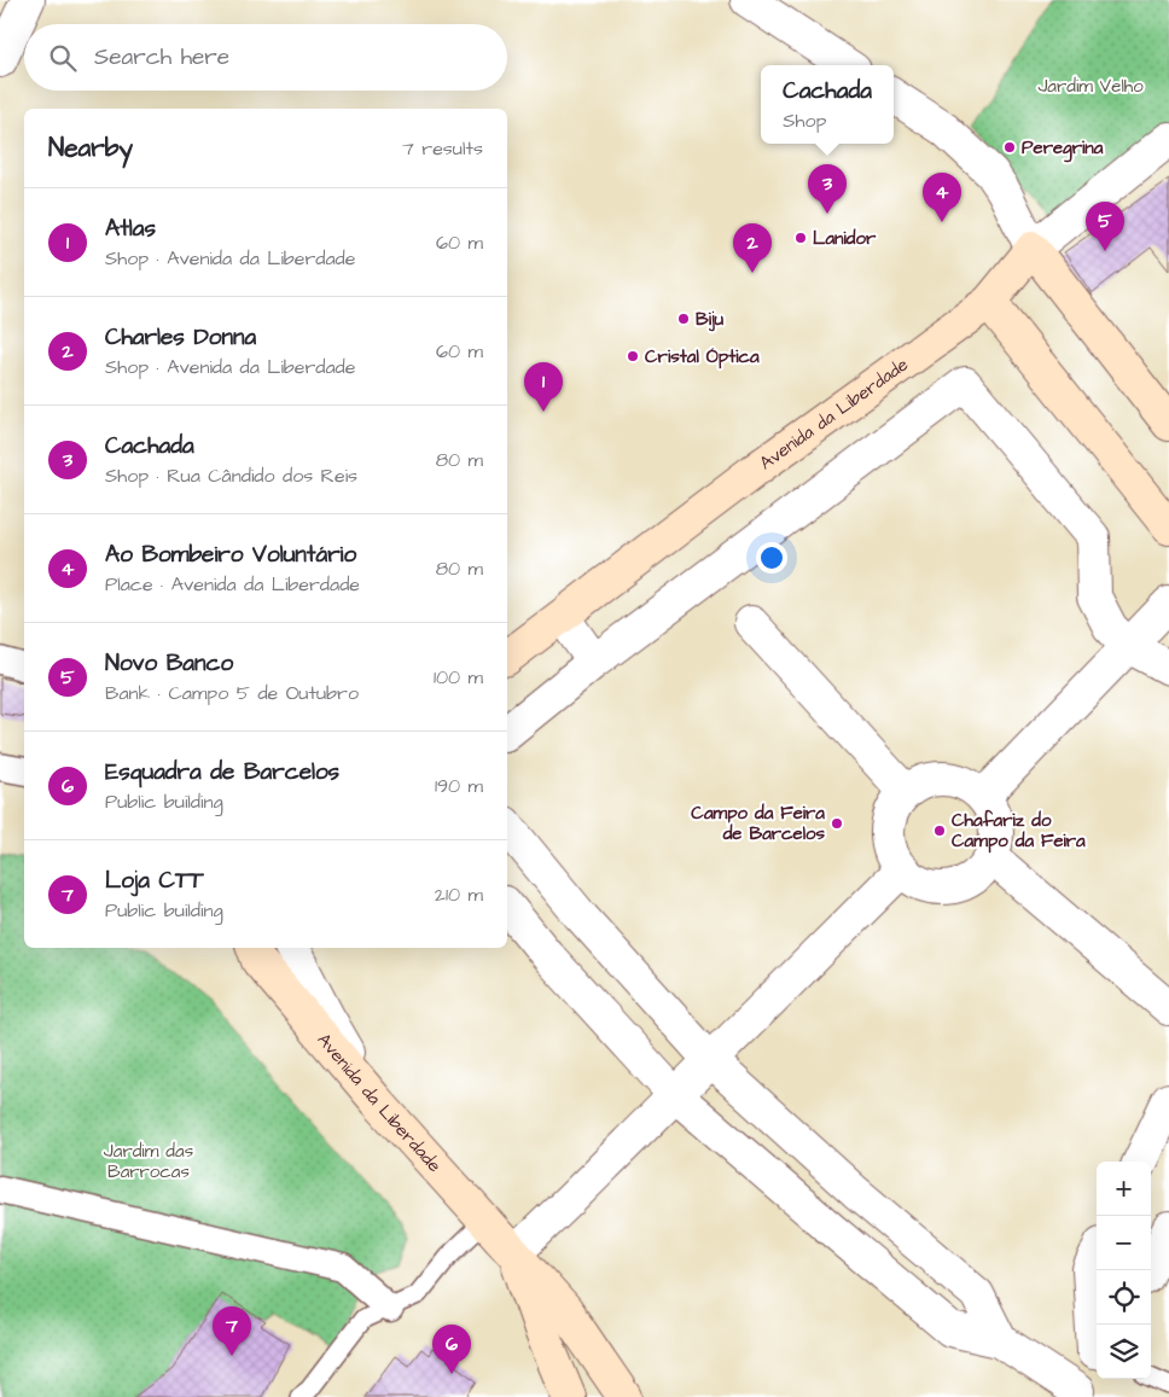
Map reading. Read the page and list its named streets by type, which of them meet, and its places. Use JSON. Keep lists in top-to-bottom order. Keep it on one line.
{"streets":{"main road":["Avenida da Liberdade"]},"parks":["Jardim Velho","Jardim das Barrocas"],"places":["Peregrina","Lanidor","Biju","Cristal Óptica","Campo da Feira de Barcelos","Chafariz do Campo da Feira"],"page":{"search":"Search here","popup":["Cachada","Shop"],"heading":["Nearby","7 results"],"pins":["3","4","5","2","1","7","6"],"list":[{"mark":"1","name":"Atlas","note":"Shop · Avenida da Liberdade","value":"60 m"},{"mark":"2","name":"Charles Donna","note":"Shop · Avenida da Liberdade","value":"60 m"},{"mark":"3","name":"Cachada","note":"Shop · Rua Cândido dos Reis","value":"80 m"},{"mark":"4","name":"Ao Bombeiro Voluntário","note":"Place · Avenida da Liberdade","value":"80 m"},{"mark":"5","name":"Novo Banco","note":"Bank · Campo 5 de Outubro","value":"100 m"},{"mark":"6","name":"Esquadra de Barcelos","note":"Public building","value":"190 m"},{"mark":"7","name":"Loja CTT","note":"Public building","value":"210 m"}],"map_buttons":["+","−"]}}
